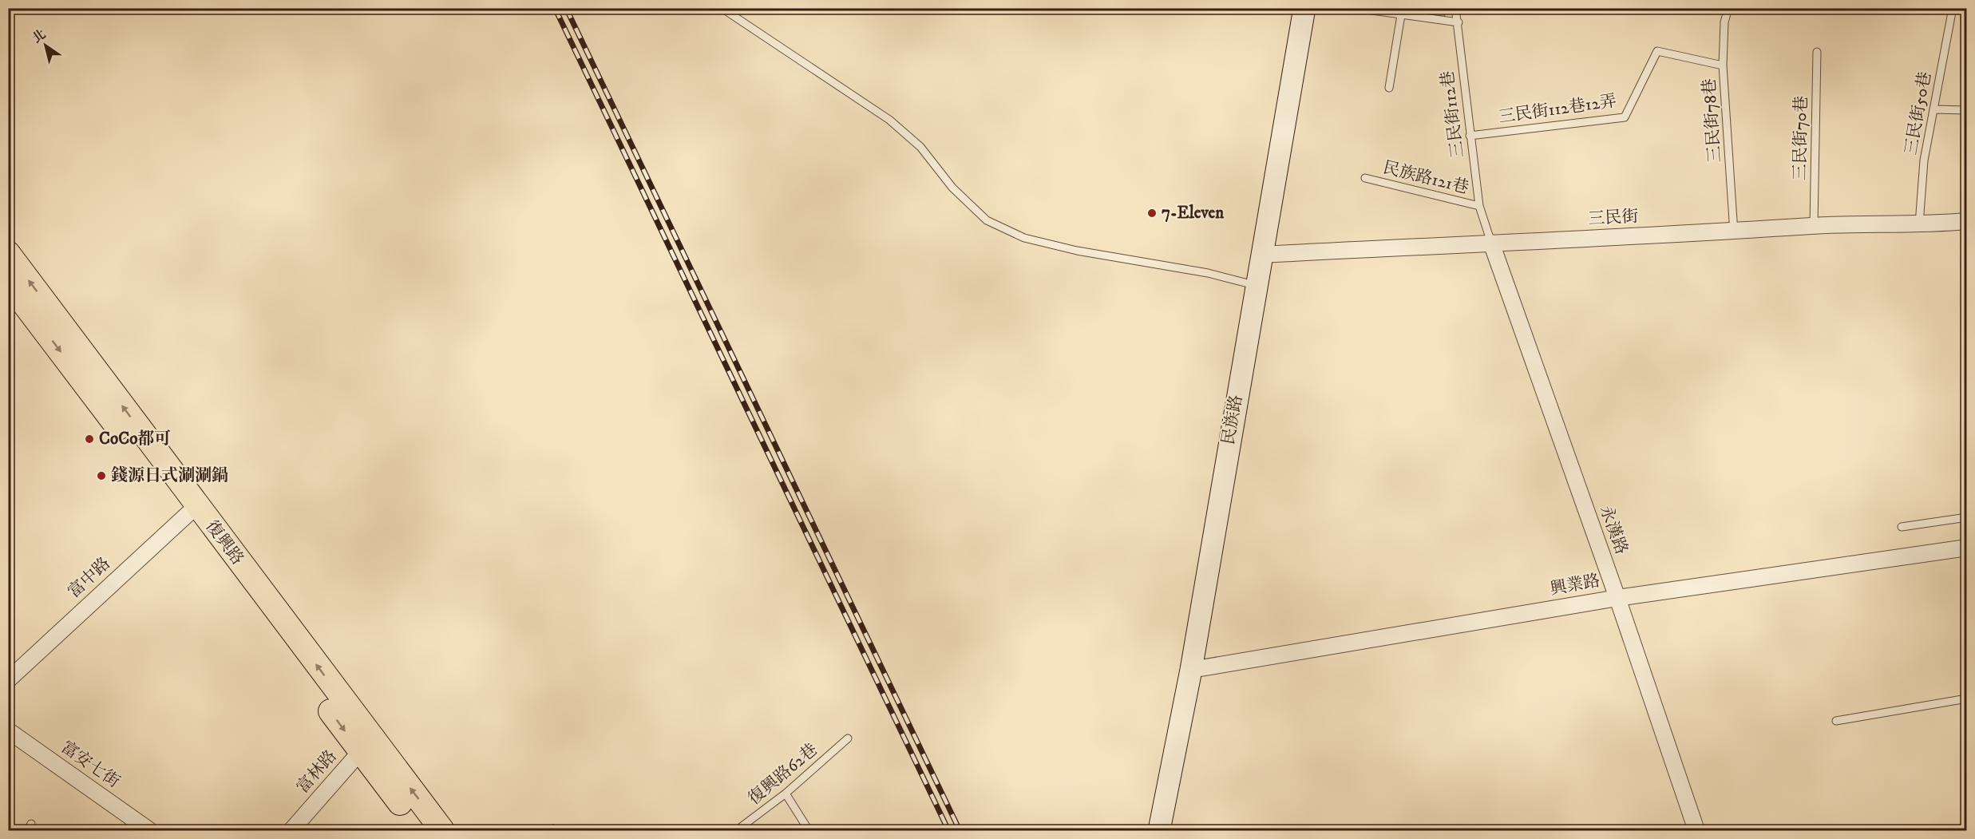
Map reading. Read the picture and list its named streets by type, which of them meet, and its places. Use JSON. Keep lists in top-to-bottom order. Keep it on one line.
{"streets":{"main road":["復興路"],"street":["三民街","民族路","永漢路","富中路","興業路","富安七街","富林路"],"lane":["三民街112巷12弄","三民街50巷","三民街112巷","三民街78巷","三民街70巷","民族路121巷","復興路62巷"]},"crossings":[["三民街112巷12弄","三民街112巷"],["三民街112巷12弄","三民街78巷"],["三民街50巷","三民街"],["三民街112巷","民族路121巷"],["三民街112巷","三民街"],["三民街112巷","永漢路"],["三民街78巷","三民街"],["三民街70巷","三民街"],["三民街","民族路"],["三民街","永漢路"],["民族路","興業路"],["永漢路","興業路"],["復興路","富中路"],["復興路","富林路"]],"places":["7-Eleven","CoCo都可","錢源日式涮涮鍋"],"north":"top left"}
